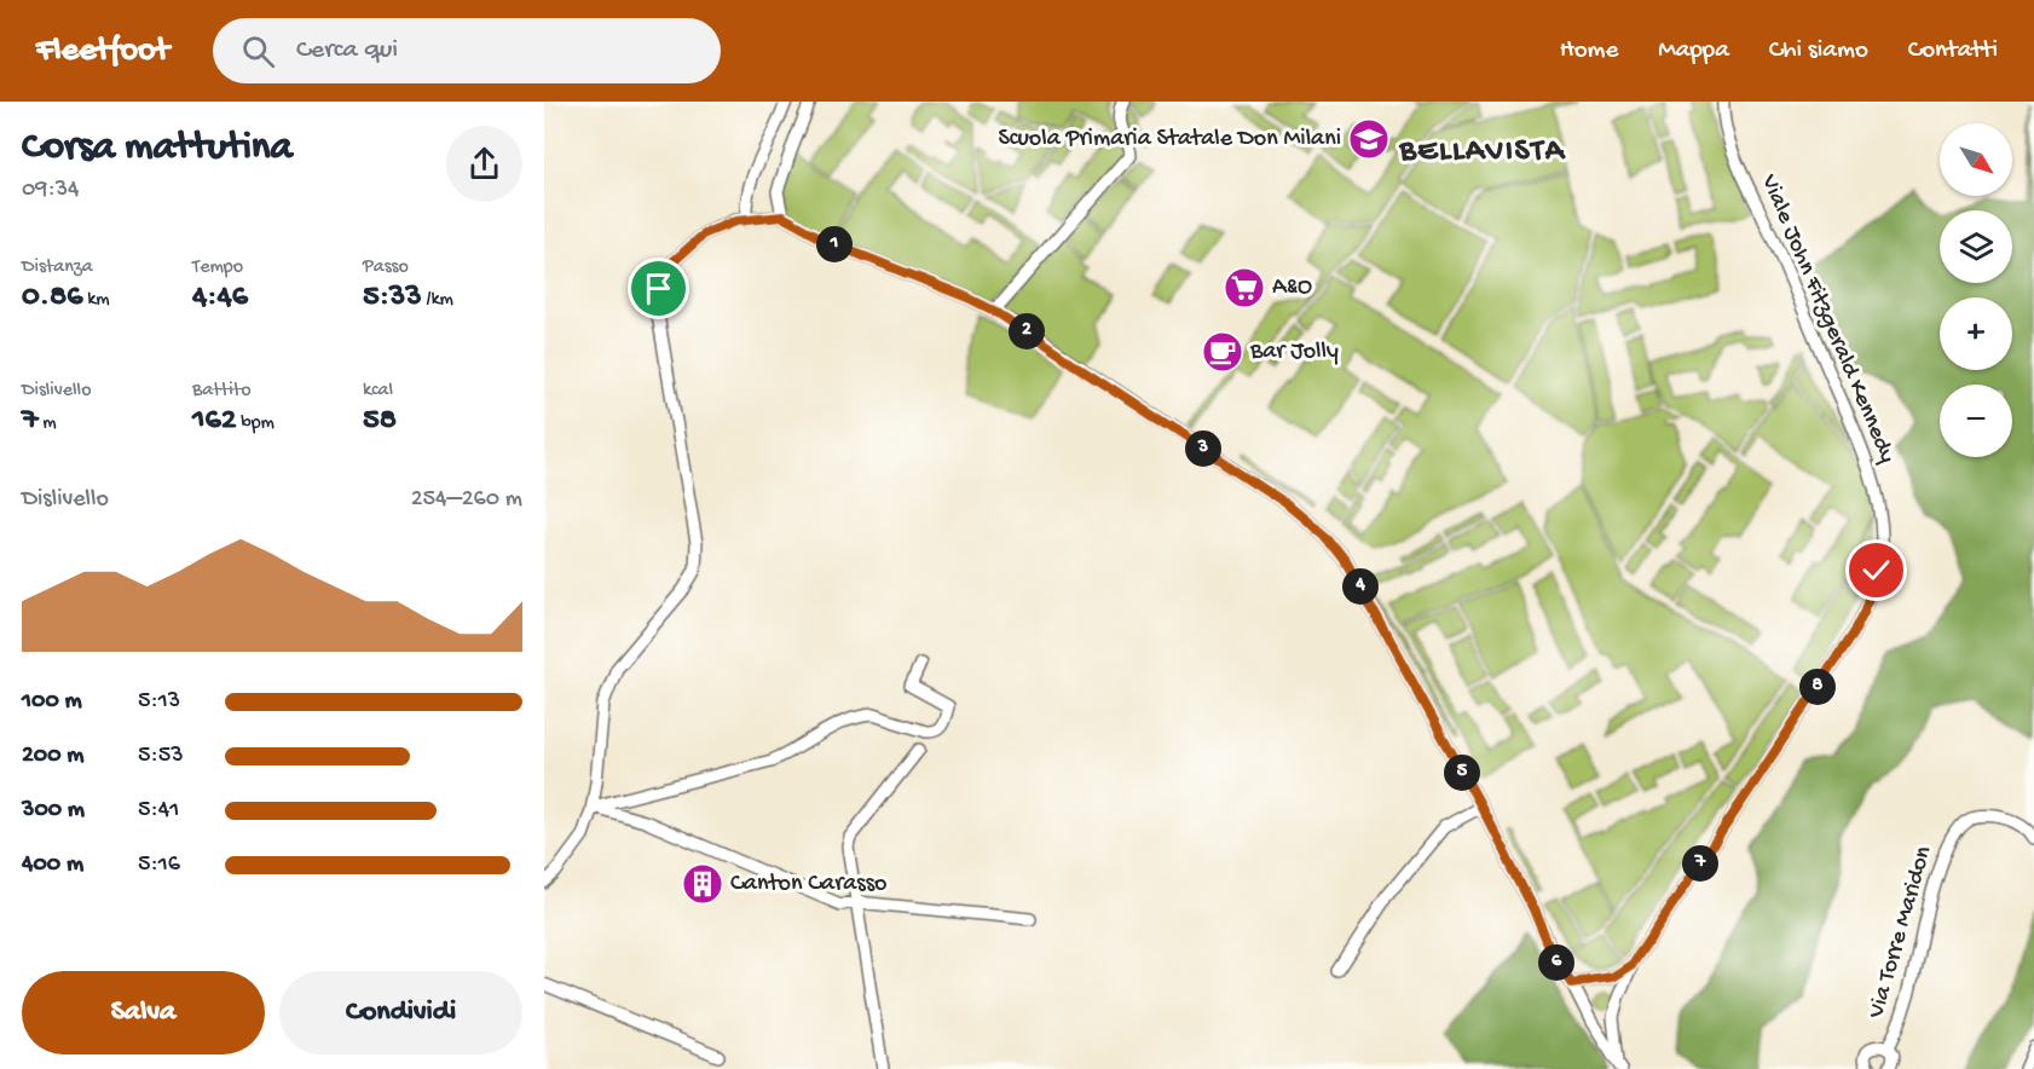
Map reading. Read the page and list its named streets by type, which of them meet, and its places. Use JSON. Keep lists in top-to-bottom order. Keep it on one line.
{"streets":{"street":["Viale John Fitzgerald Kennedy","Via Torre Maridon"]},"districts":["BELLAVISTA"],"places":{"school or university":["Scuola Primaria Statale Don Milani"],"supermarket":["A&O"],"cafe":["Bar Jolly"],"building":["Canton Carasso"]},"north":"bottom right","page":{"header":"Fleetfoot","search":"Cerca qui","nav":["Home","Mappa","Chi siamo","Contatti"],"heading":["Corsa mattutina","09:34"],"map_buttons":["+","−"],"stats":[["Distanza","0.86 km"],["Tempo","4:46"],["Passo","5:33 /km"],["Dislivello","7 m"],["Battito","162 bpm"],["kcal","58"]],"pins":["1","2","3","4","8","5","7","6"],"chart":["Dislivello","254–260 m"],"list":[{"name":"100 m","note":"5:13"},{"name":"200 m","note":"5:53"},{"name":"300 m","note":"5:41"},{"name":"400 m","note":"5:16"}],"buttons":["Salva","Condividi"]}}
